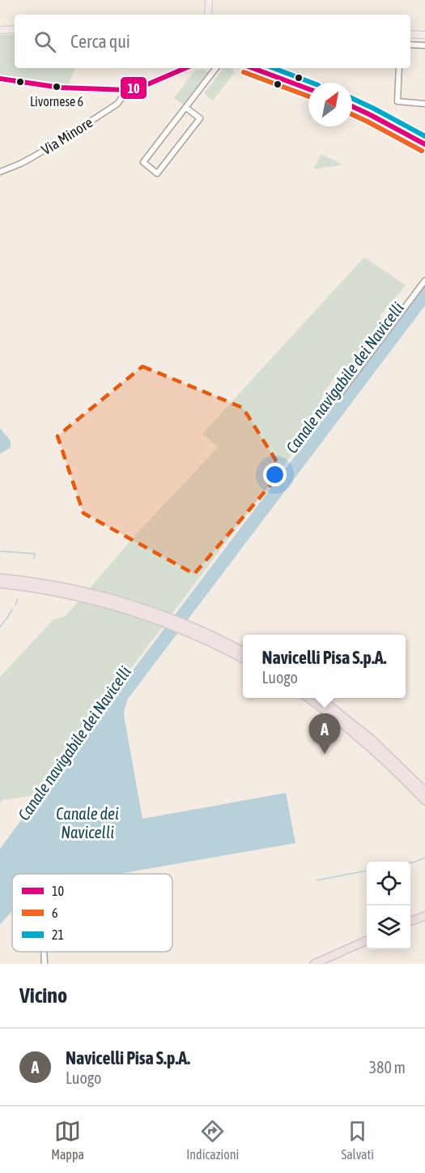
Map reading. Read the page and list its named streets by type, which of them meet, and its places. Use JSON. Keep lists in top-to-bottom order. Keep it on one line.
{"streets":{"street":["Via Minore"]},"water":["Canale navigabile dei Navicelli","Canale dei Navicelli"],"places":["Livornese 6"],"lines":["transit line 10","transit line 21","transit line 6"],"legend":["10","6","21"],"north":"top right","page":{"search":"Cerca qui","popup":["Navicelli Pisa S.p.A.","Luogo"],"pins":"A","heading":"Vicino","list":[{"mark":"A","name":"Navicelli Pisa S.p.A.","note":"Luogo","value":"380 m"}],"nav":["Mappa","Indicazioni","Salvati"]}}
